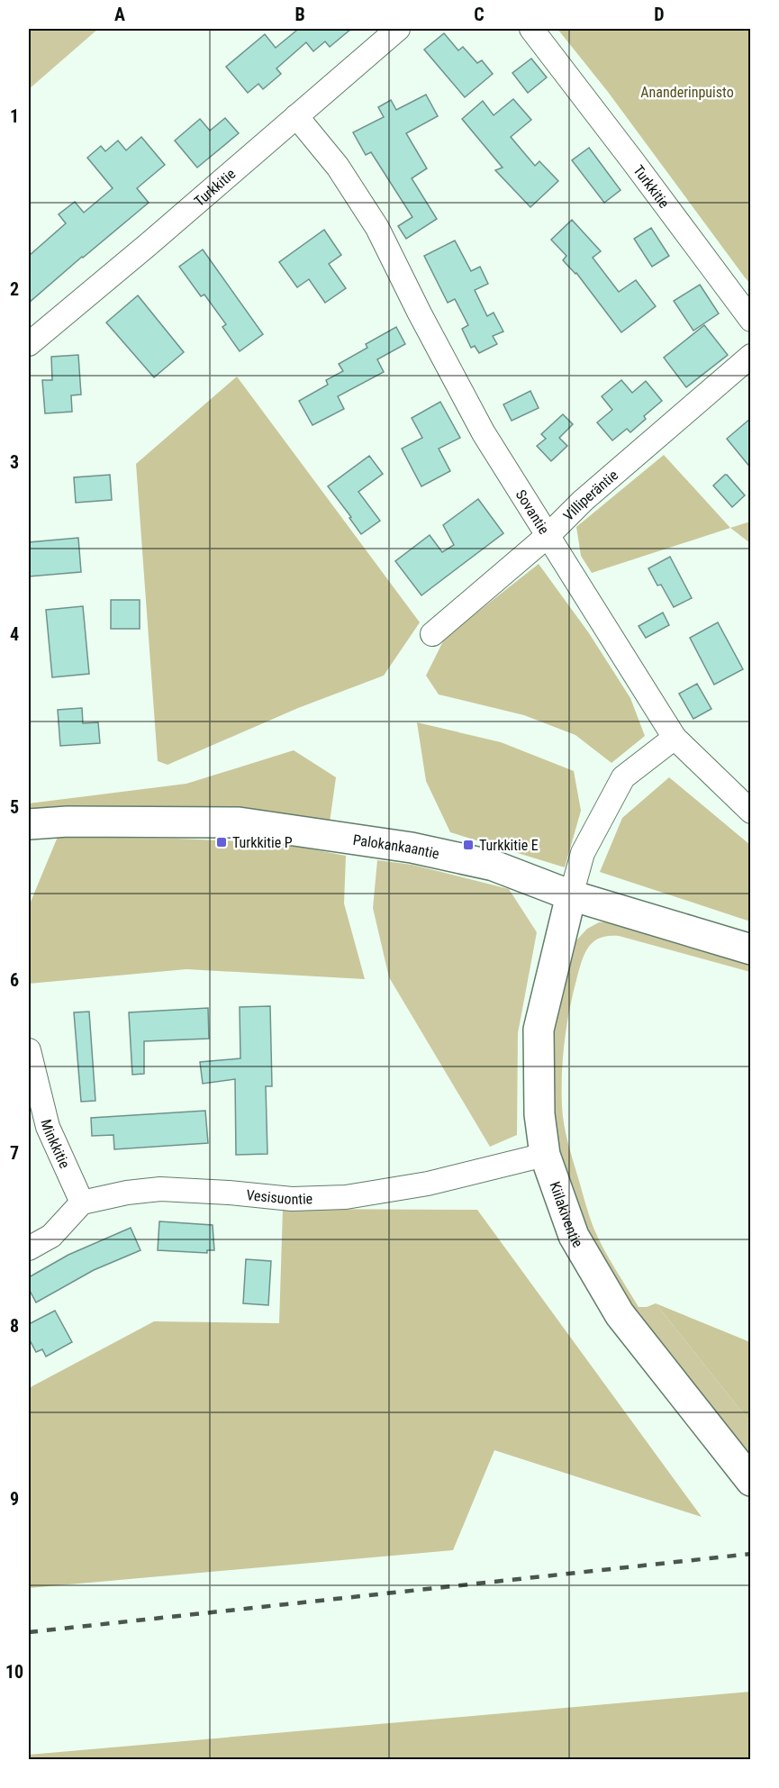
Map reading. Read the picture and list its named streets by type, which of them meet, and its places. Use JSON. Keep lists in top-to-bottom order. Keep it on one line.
{"streets":{"main road":["Palokankaantie","Kiilakiventie"],"street":["Turkkitie","Villiperäntie","Sovantie","Minkkitie","Vesisuontie"]},"crossings":[["Turkkitie","Sovantie"],["Villiperäntie","Sovantie"],["Palokankaantie","Kiilakiventie"],["Minkkitie","Vesisuontie"],["Vesisuontie","Kiilakiventie"]],"parks":["Ananderinpuisto"],"places":{"transit":["Turkkitie P","Turkkitie E"]},"grid":{"columns":["A","B","C","D"],"rows":["1","2","3","4","5","6","7","8","9","10"]}}
